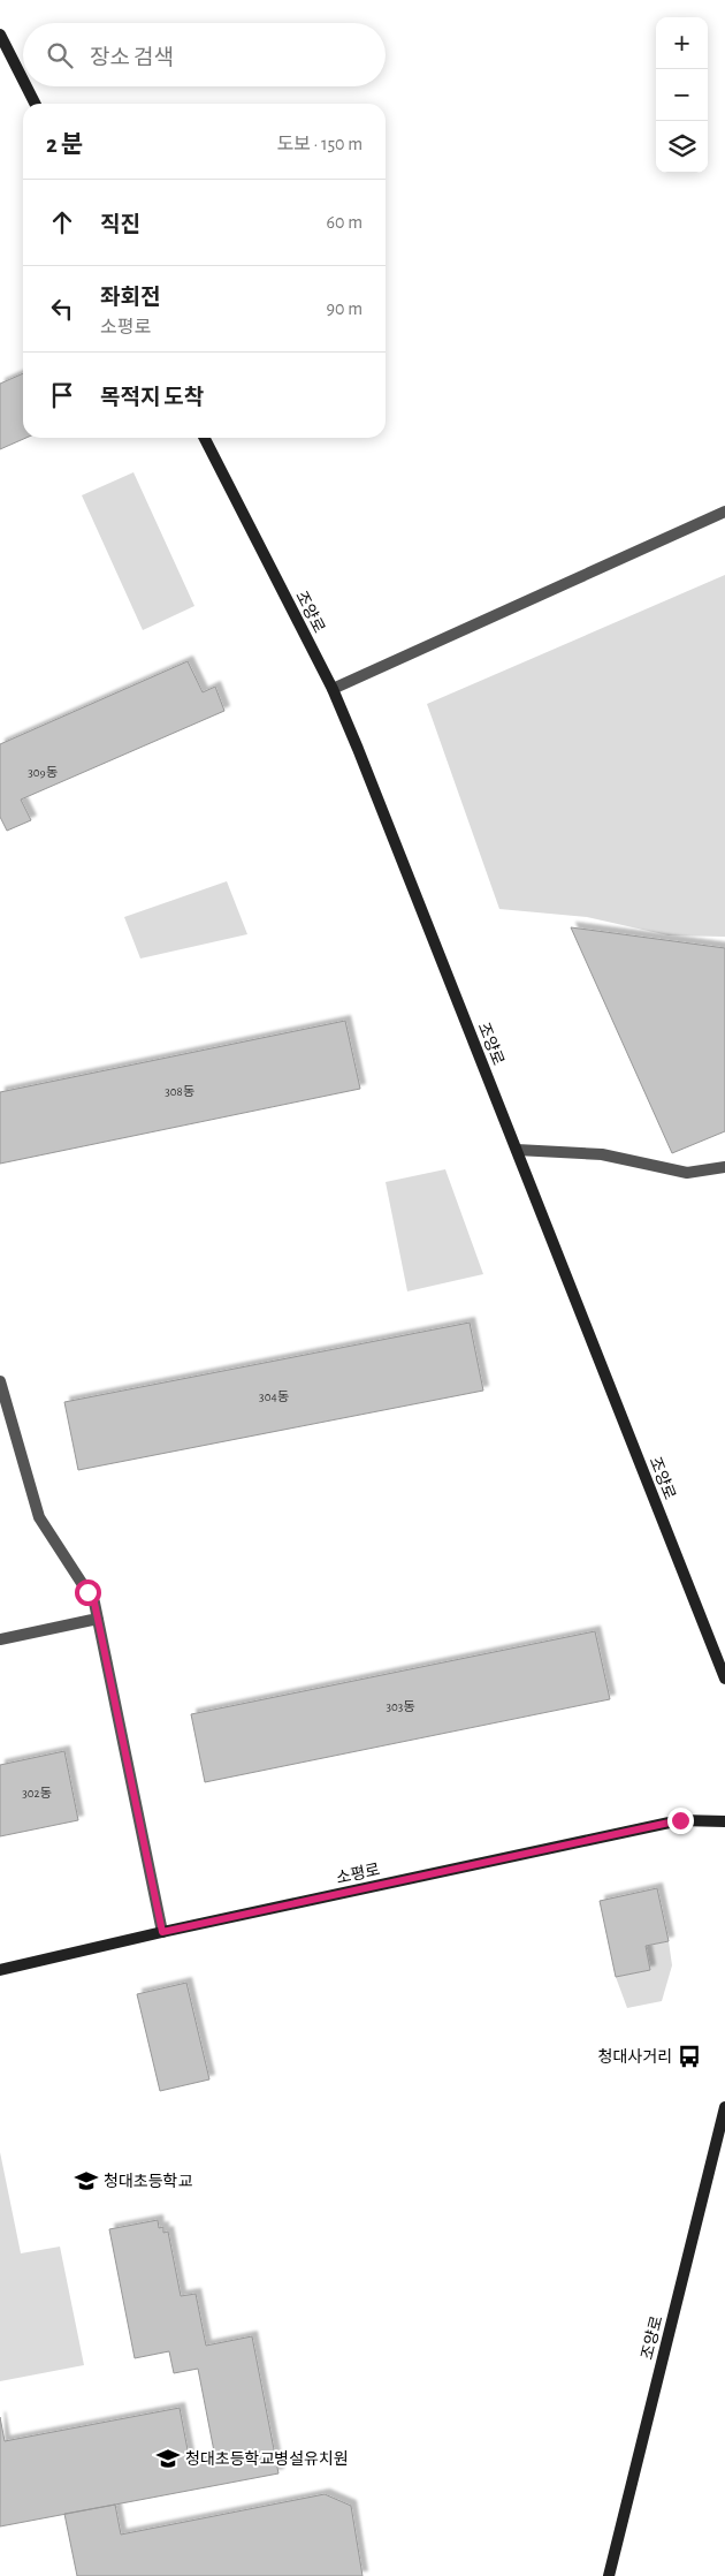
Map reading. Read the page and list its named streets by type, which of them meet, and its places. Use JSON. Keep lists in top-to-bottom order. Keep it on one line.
{"streets":{"street":["조양로","소평로"]},"places":{"bus stop":["청대사거리"],"school or university":["청대초등학교","청대초등학교병설유치원"]},"house_numbers":["309동","308동","304동","303동","302동"],"page":{"map_buttons":["+","−"],"search":"장소 검색","heading":["2 분","도보 · 150 m"],"list":[["직진","60 m"],["좌회전","소평로","90 m"],"목적지 도착"]}}
